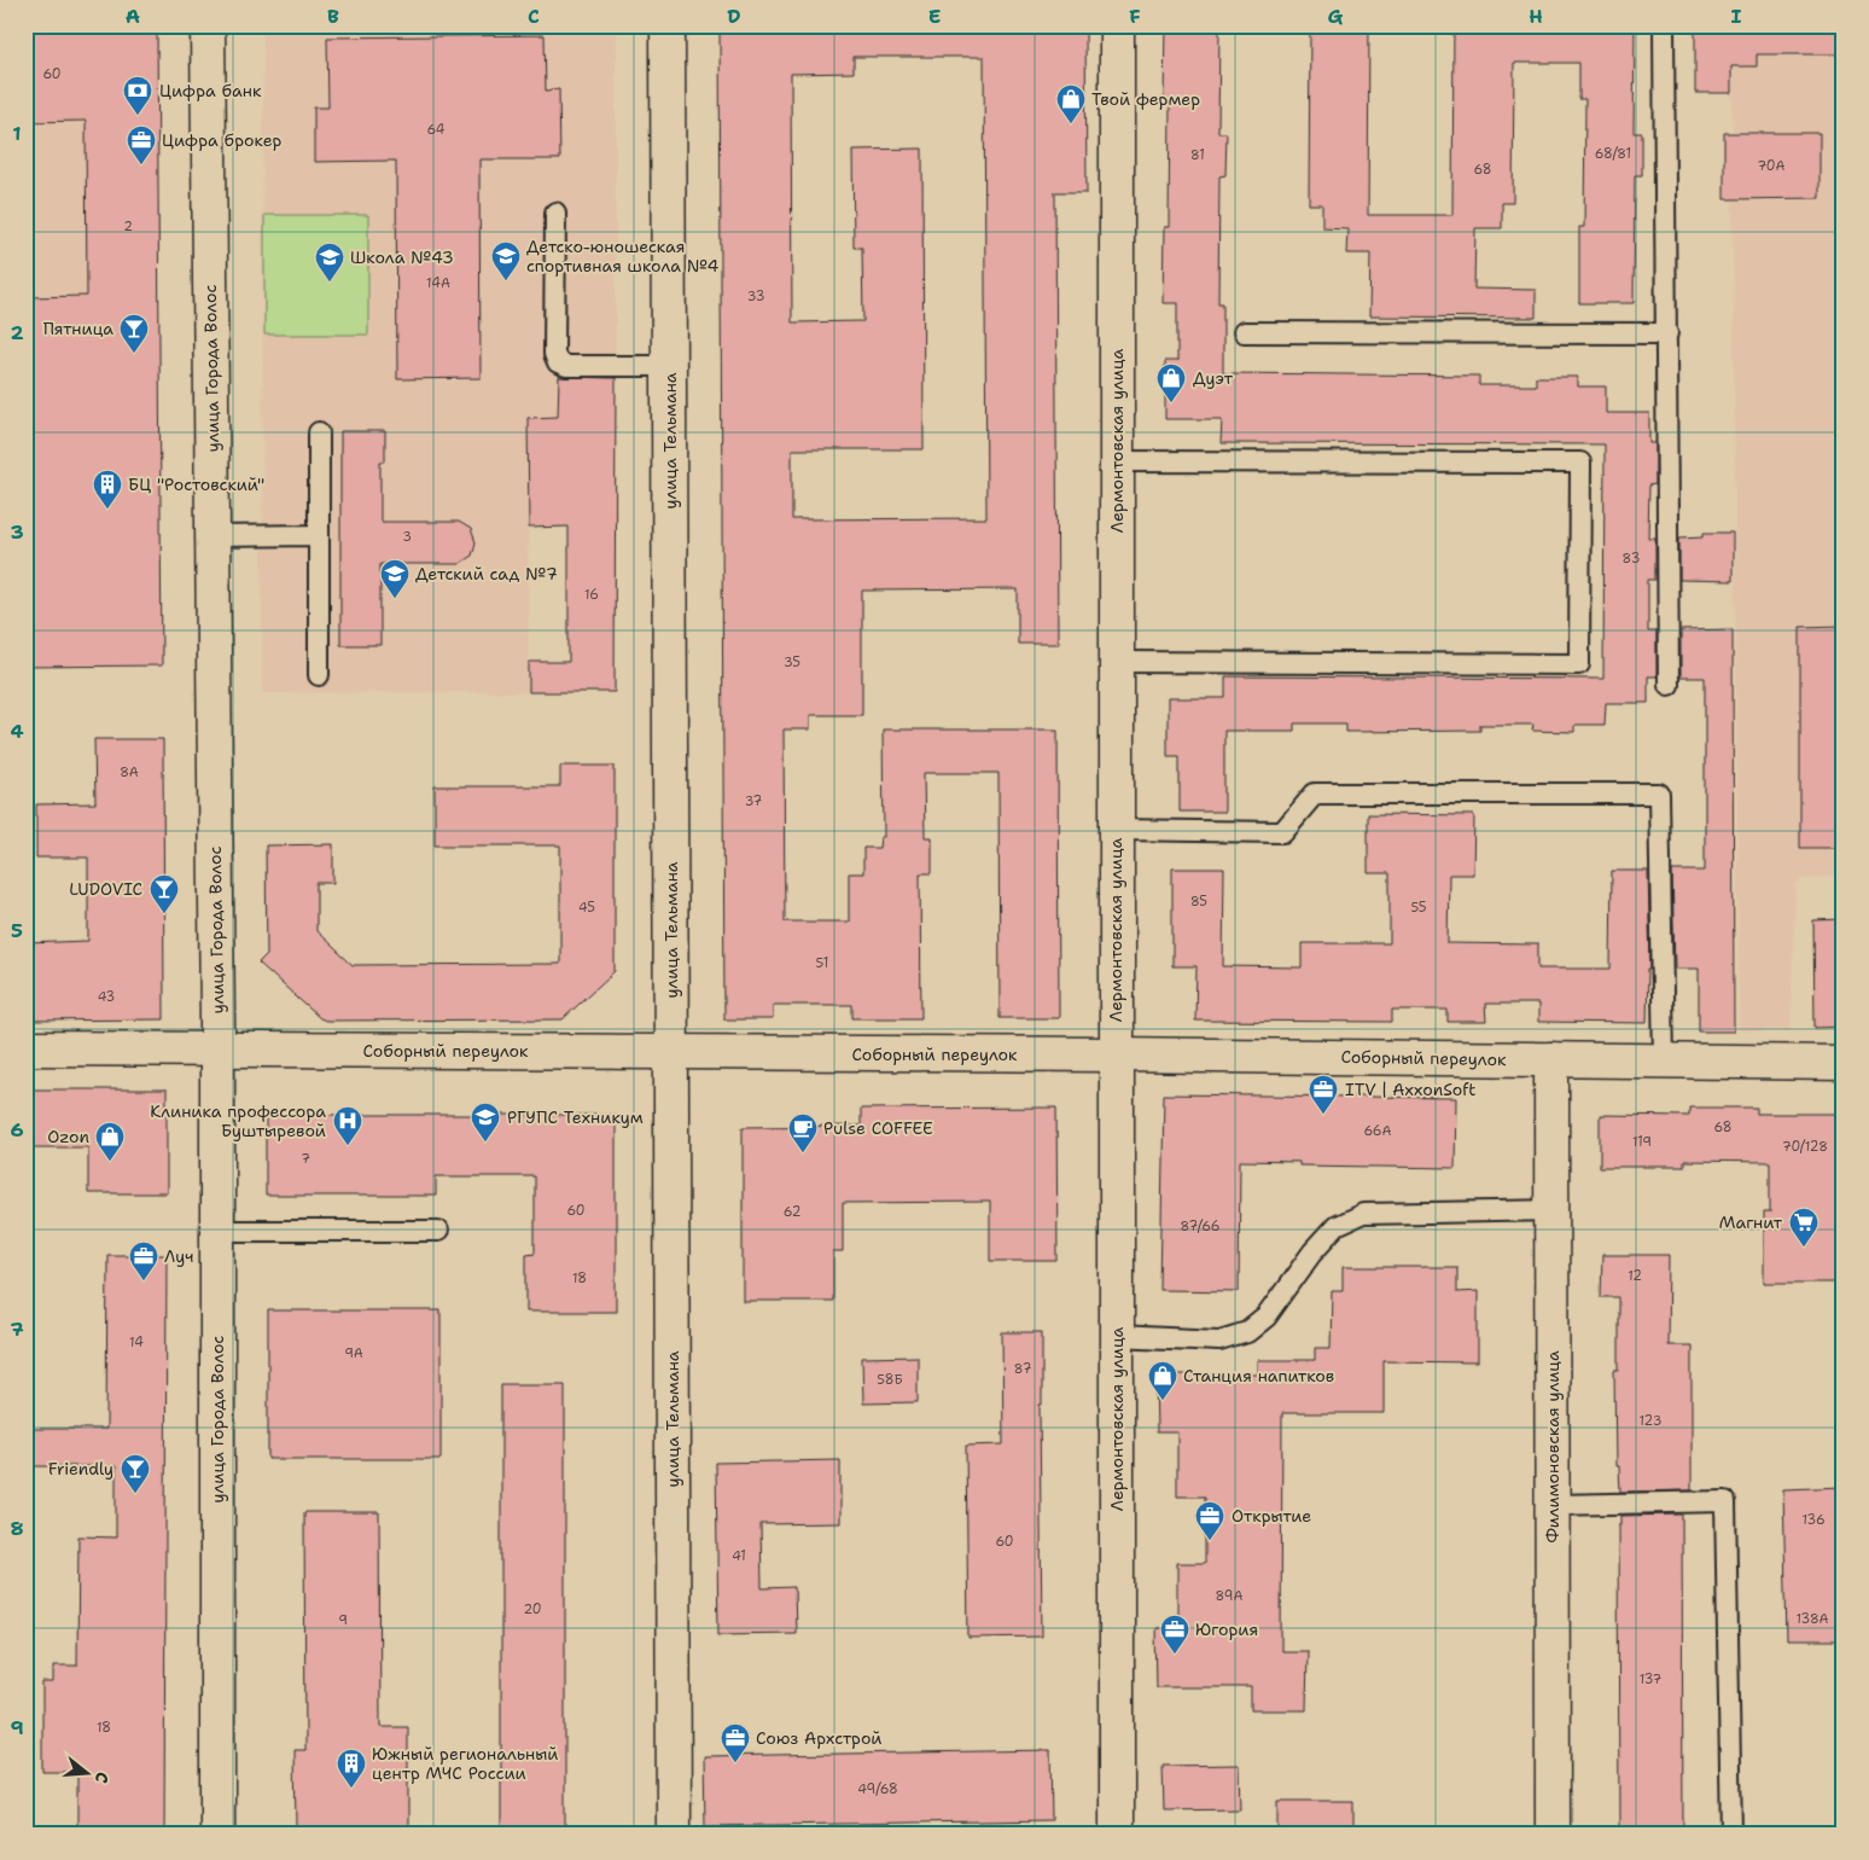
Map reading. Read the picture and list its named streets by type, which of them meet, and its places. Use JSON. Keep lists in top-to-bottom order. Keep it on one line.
{"streets":{"street":["улица Города Волос","улица Тельмана","Лермонтовская улица","Соборный переулок","Филимоновская улица"]},"crossings":[["улица Города Волос","Соборный переулок"],["улица Тельмана","Соборный переулок"],["Лермонтовская улица","Соборный переулок"],["Соборный переулок","Филимоновская улица"]],"places":{"bank":["Цифра банк"],"shop":["Твой фермер","Дуэт","Ozon","Станция напитков"],"office":["Цифра брокер","ITV | AxxonSoft","Луч","Открытие","Югория","Союз Архстрой"],"school or university":["Детско-юношеская спортивная школа №4","Школа №43","Детский сад №7","РГУПС Техникум"],"bar":["Пятница","LUDOVIC","Friendly"],"building":["БЦ \"Ростовский\"","Южный региональный центр МЧС России"],"hospital":["Клиника профессора Буштыревой"],"cafe":["Pulse COFFEE"],"supermarket":["Магнит"]},"house_numbers":["60","64","68/81","81","70А","68","2","14А","33","3","83","16","35","8А","37","85","45","55","51","43","68","66А","119","70/128","7","60","62","87/66","12","18","14","9А","87","58Б","123","136","60","41","89А","20","138А","9","137","18","49/68"],"north":"right","grid":{"columns":["A","B","C","D","E","F","G","H","I"],"rows":["1","2","3","4","5","6","7","8","9"]}}
